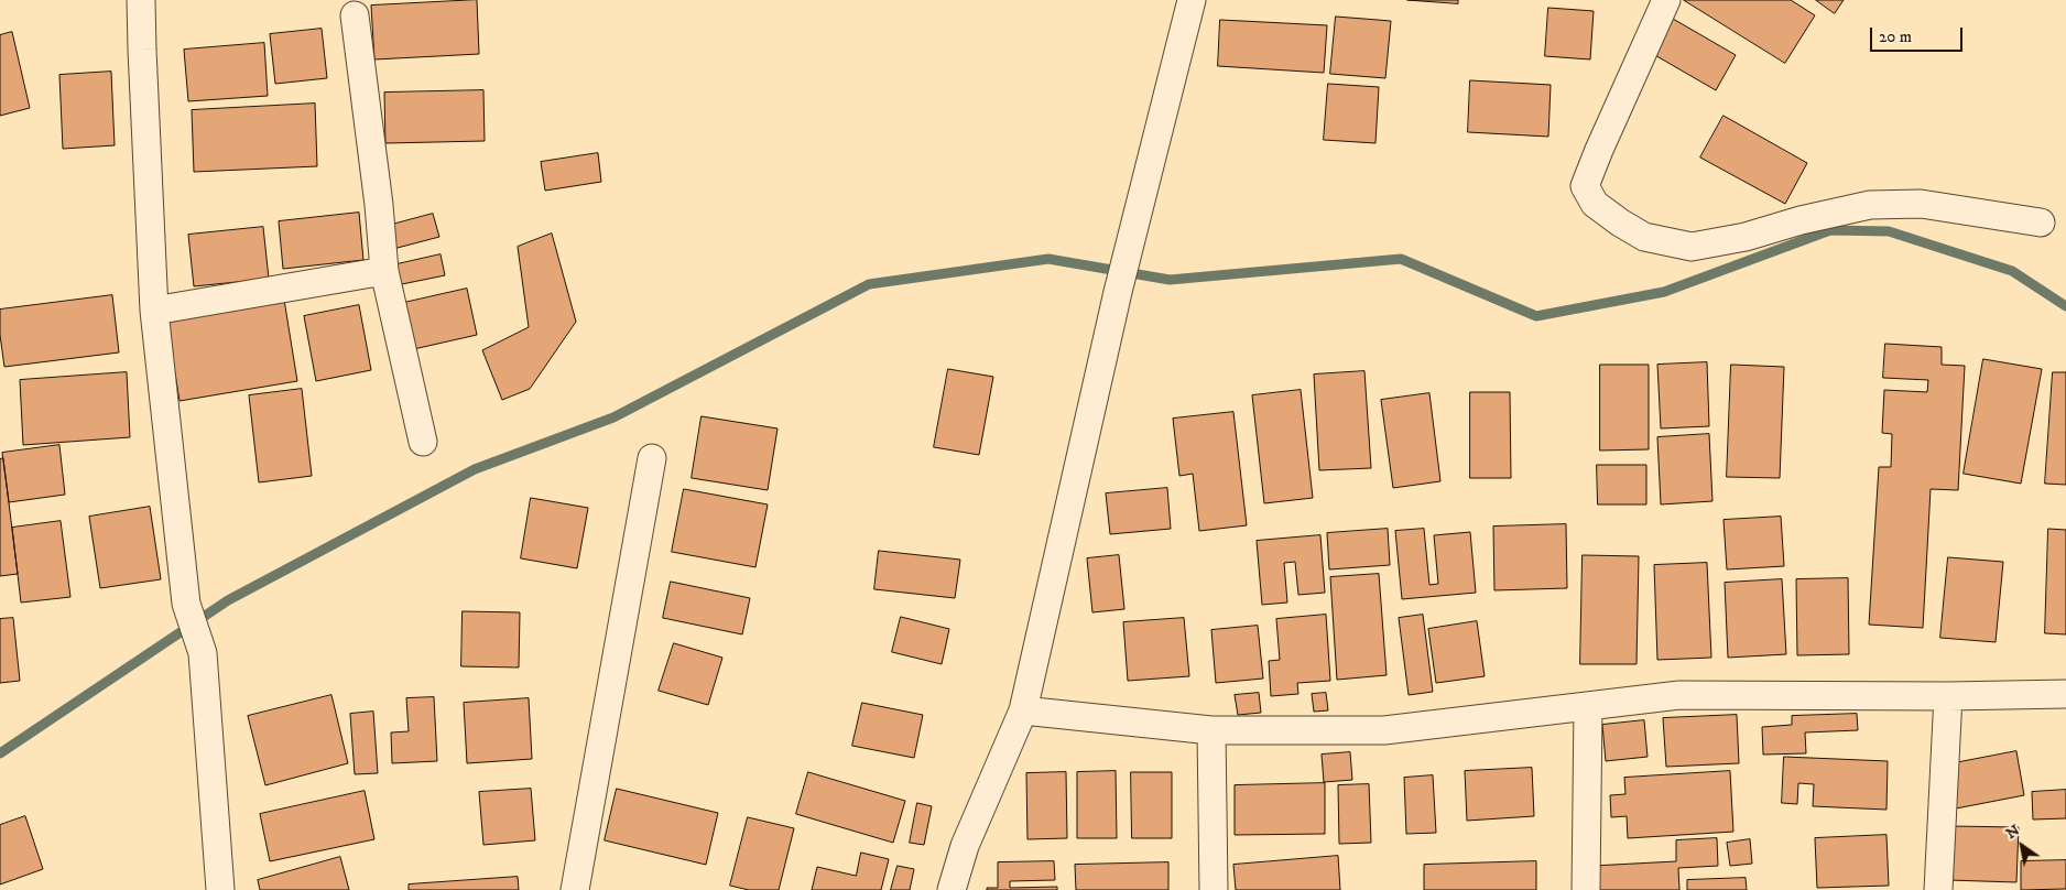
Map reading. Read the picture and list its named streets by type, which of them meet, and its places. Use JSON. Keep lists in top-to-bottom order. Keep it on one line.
{"scale_bar":"20 m","north":"top left"}
